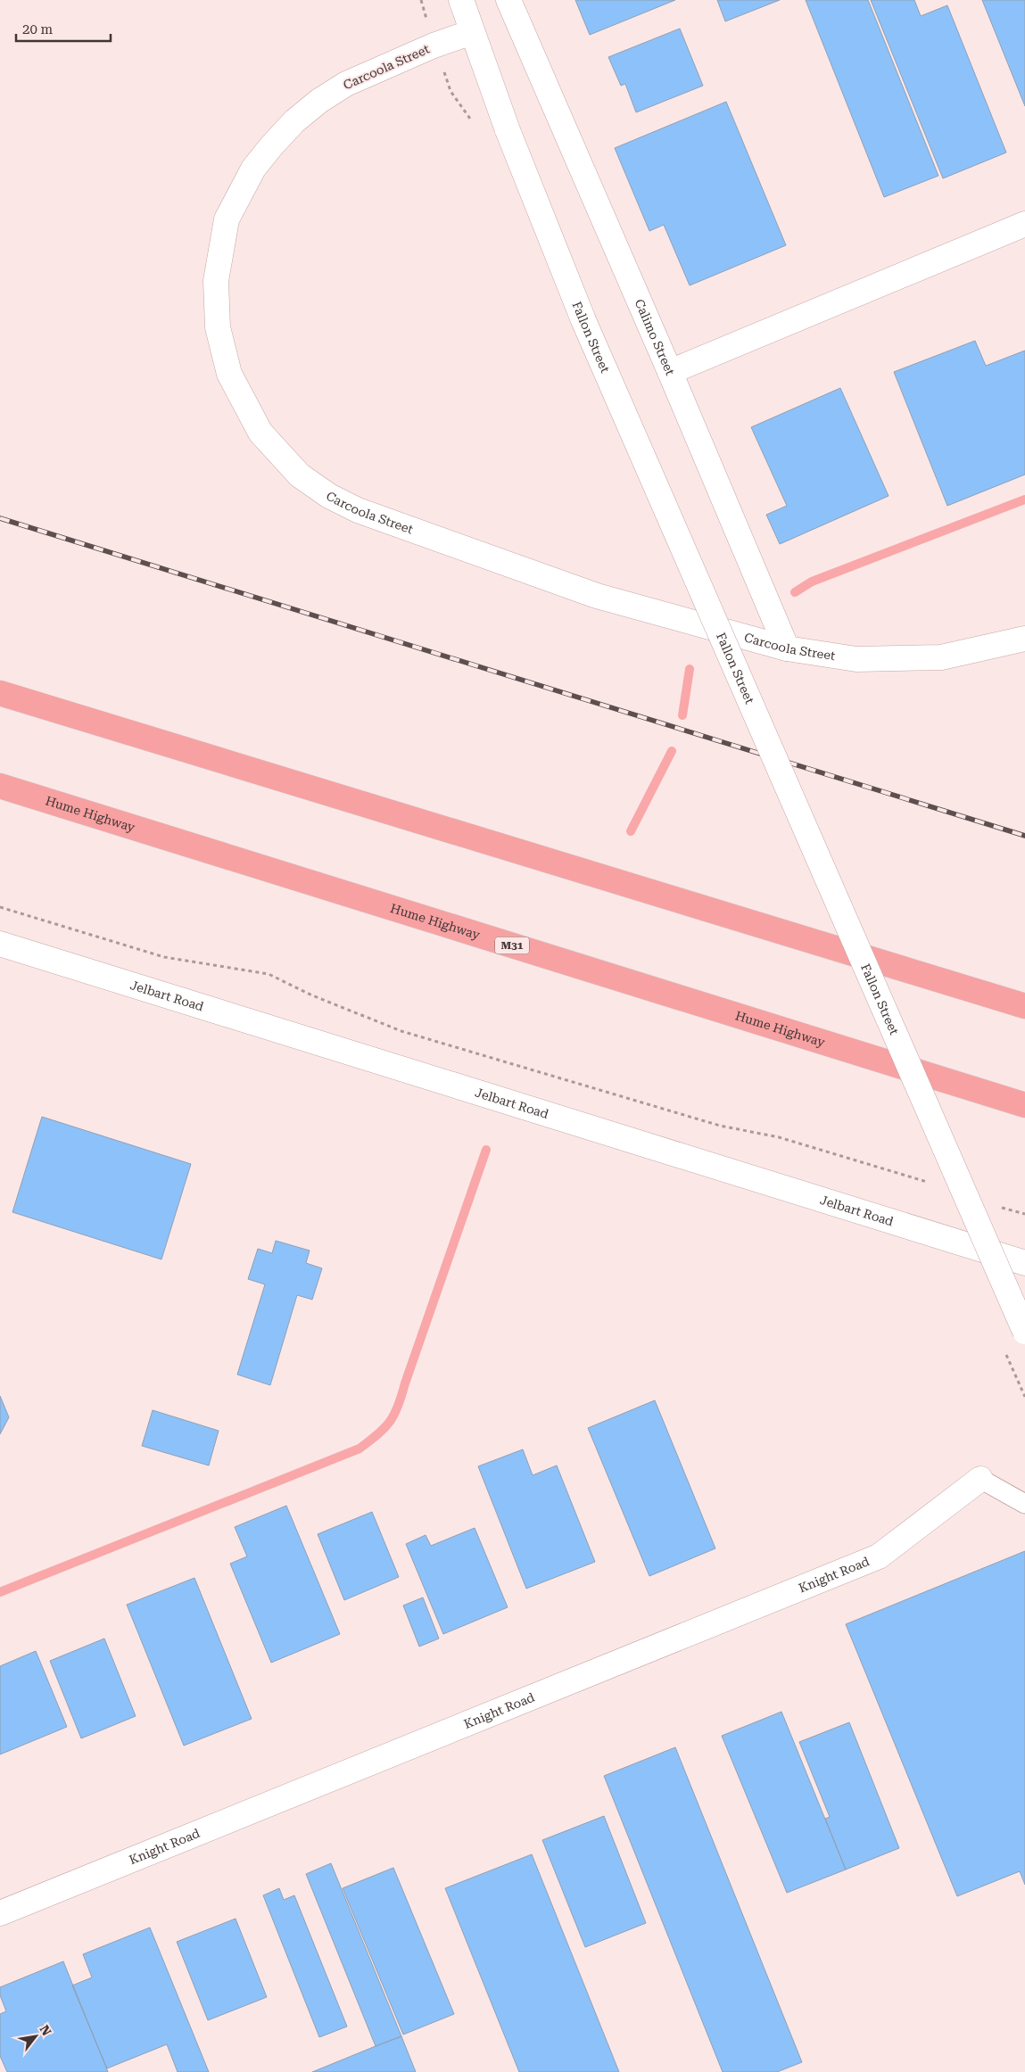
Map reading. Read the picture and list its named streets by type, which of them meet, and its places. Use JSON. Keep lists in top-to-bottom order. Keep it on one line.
{"streets":{"highway":["Hume Highway","M31"],"street":["Carcoola Street","Calimo Street","Fallon Street","Jelbart Road","Knight Road"]},"crossings":[["Carcoola Street","Fallon Street"]],"scale_bar":"20 m","north":"top right"}
